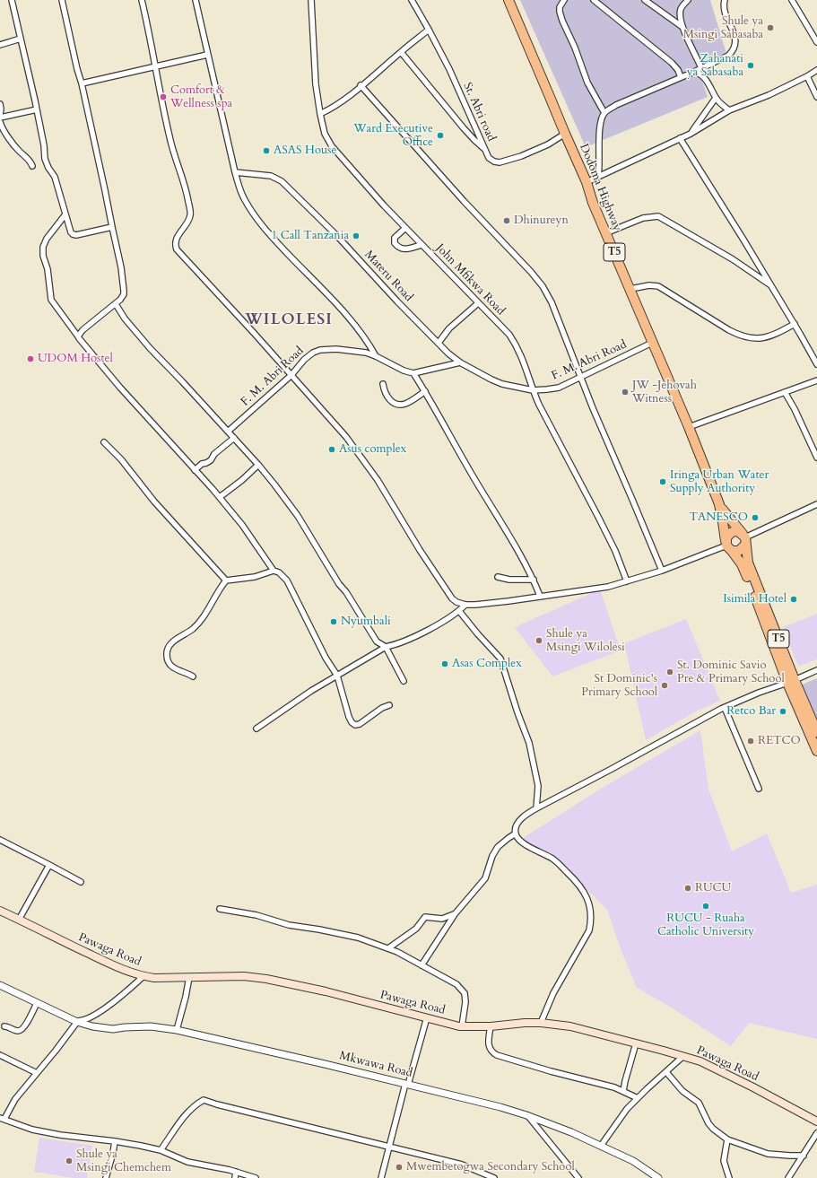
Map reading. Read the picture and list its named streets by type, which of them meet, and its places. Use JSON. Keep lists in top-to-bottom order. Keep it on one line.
{"streets":{"highway":["Dodoma Highway","T5"],"main road":["Pawaga Road"],"street":["St. Abri road","Materu Road","John Mfikwa Road","F. M. Abri Road","Mkwawa Road"]},"crossings":[["St. Abri road","Dodoma Highway"],["Dodoma Highway","T5"],["Dodoma Highway","F. M. Abri Road"],["Materu Road","John Mfikwa Road"],["Materu Road","F. M. Abri Road"],["John Mfikwa Road","F. M. Abri Road"]],"districts":["WILOLESI"],"places":["Shule ya Msingi Sabasaba","Zahanati ya Sabasaba","Comfort & Wellness spa","Ward Executive Office","ASAS House","Dhinureyn","1 Call Tanzania","UDOM Hostel","JW -Jehovah Witness","Asus complex","Iringa Urban Water Supply Authority","TANESCO","Isimila Hotel","Nyumbali","Shule ya Msingi Wilolesi","Asas Complex","St. Dominic Savio Pre & Primary School","St Dominic's Primary School","Retco Bar","RETCO","RUCU","RUCU - Ruaha Catholic University","Shule ya Msingi Chemchem","Mwembetogwa Secondary School"]}
